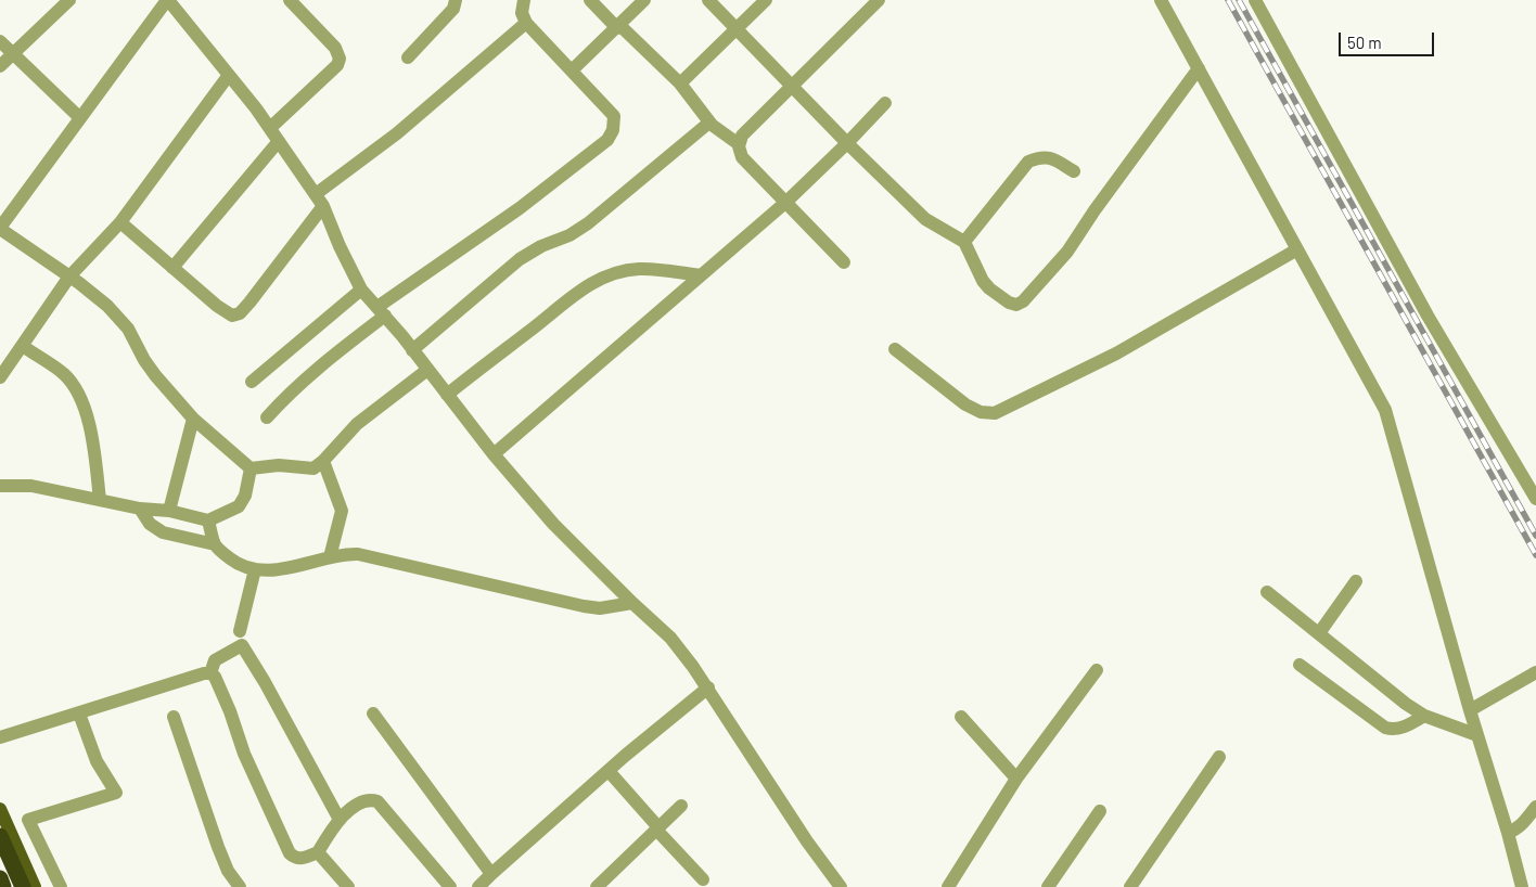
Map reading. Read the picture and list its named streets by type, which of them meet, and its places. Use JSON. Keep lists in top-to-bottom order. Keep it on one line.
{"scale_bar":"50 m"}
